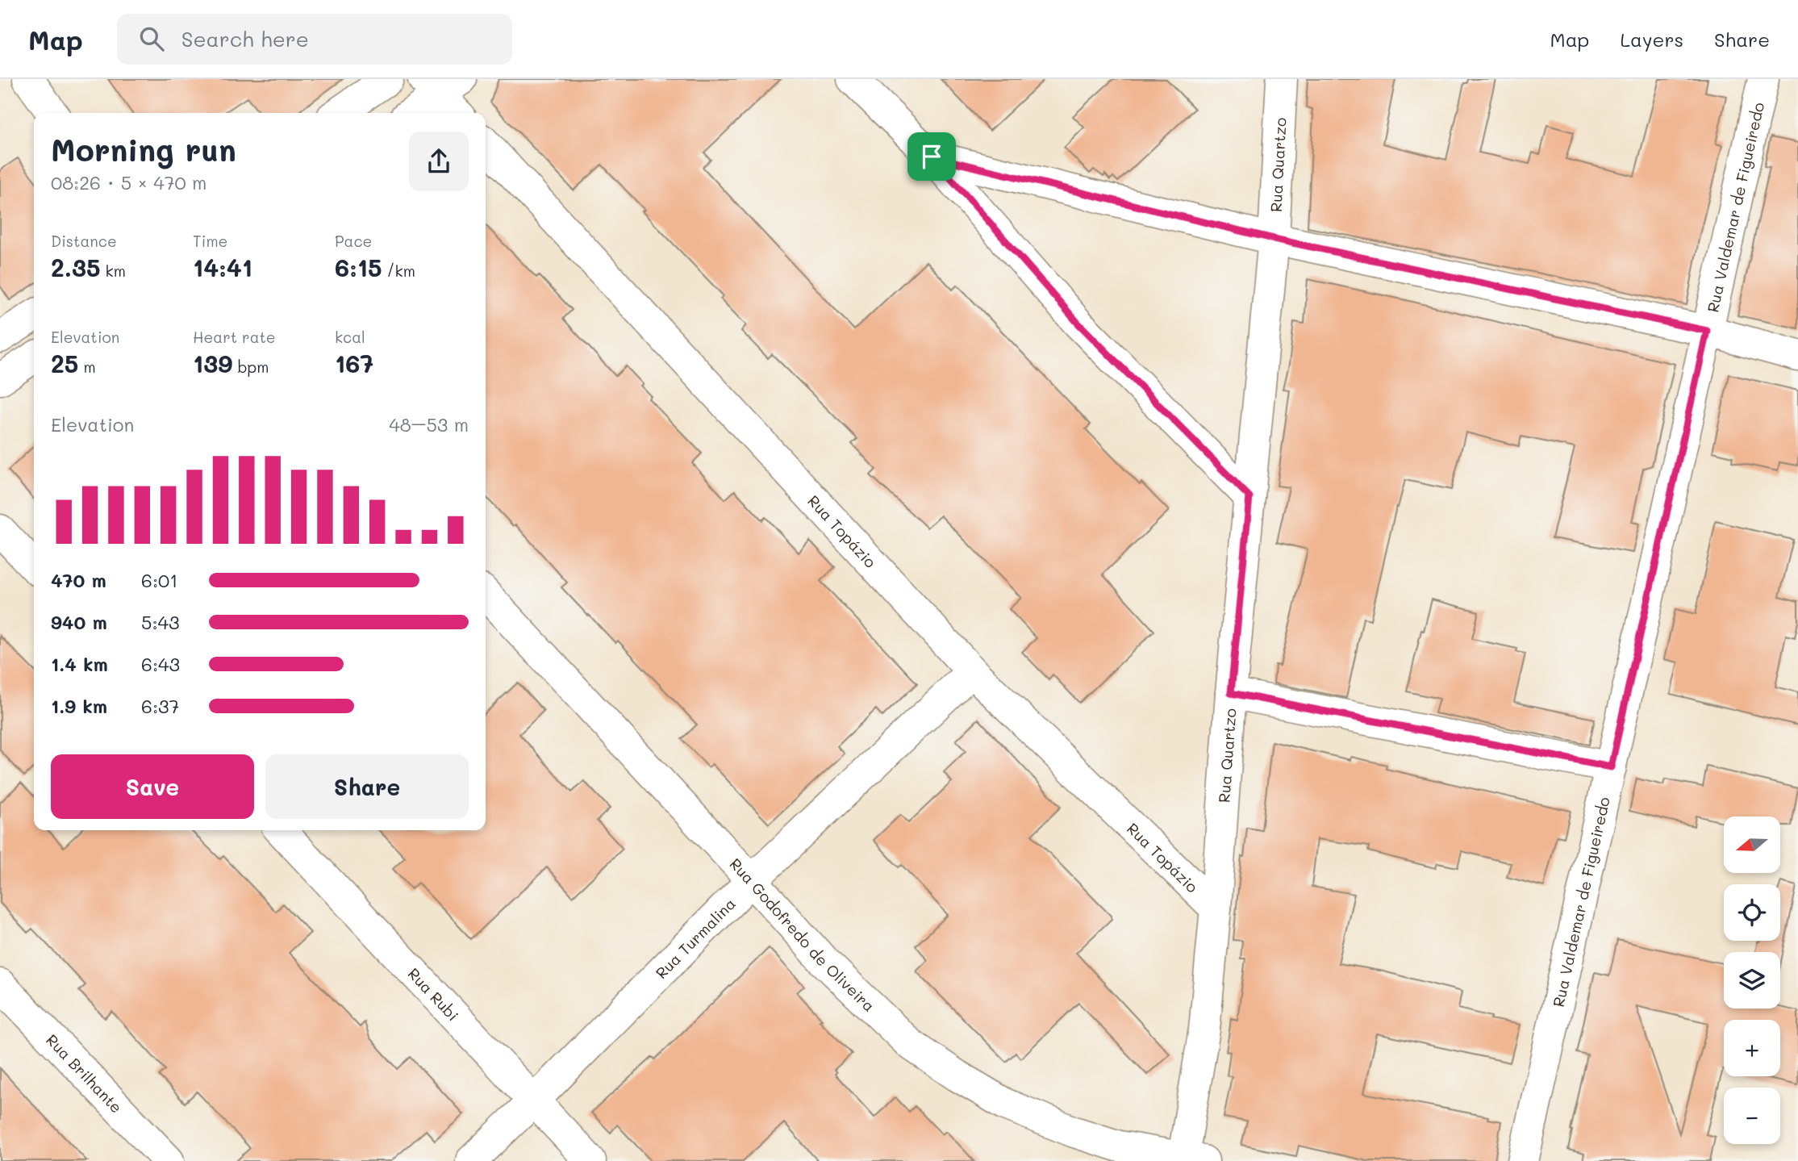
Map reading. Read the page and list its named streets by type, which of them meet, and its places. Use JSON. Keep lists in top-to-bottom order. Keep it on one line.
{"streets":{"street":["Rua Quartzo","Rua Valdemar de Figueiredo","Rua Topázio","Rua Godofredo de Oliveira","Rua Turmalina","Rua Rubi","Rua Brilhante"]},"crossings":[["Rua Quartzo","Rua Topázio"],["Rua Quartzo","Rua Godofredo de Oliveira"],["Rua Topázio","Rua Turmalina"],["Rua Godofredo de Oliveira","Rua Turmalina"],["Rua Turmalina","Rua Rubi"]],"north":"left","page":{"header":"Map","search":"Search here","nav":["Map","Layers","Share"],"heading":["Morning run","08:26 · 5 × 470 m"],"stats":[["Distance","2.35 km"],["Time","14:41"],["Pace","6:15 /km"],["Elevation","25 m"],["Heart rate","139 bpm"],["kcal","167"]],"chart":["Elevation","48–53 m"],"list":[{"name":"470 m","note":"6:01"},{"name":"940 m","note":"5:43"},{"name":"1.4 km","note":"6:43"},{"name":"1.9 km","note":"6:37"}],"buttons":["Save","Share"],"map_buttons":["+","−"]}}
